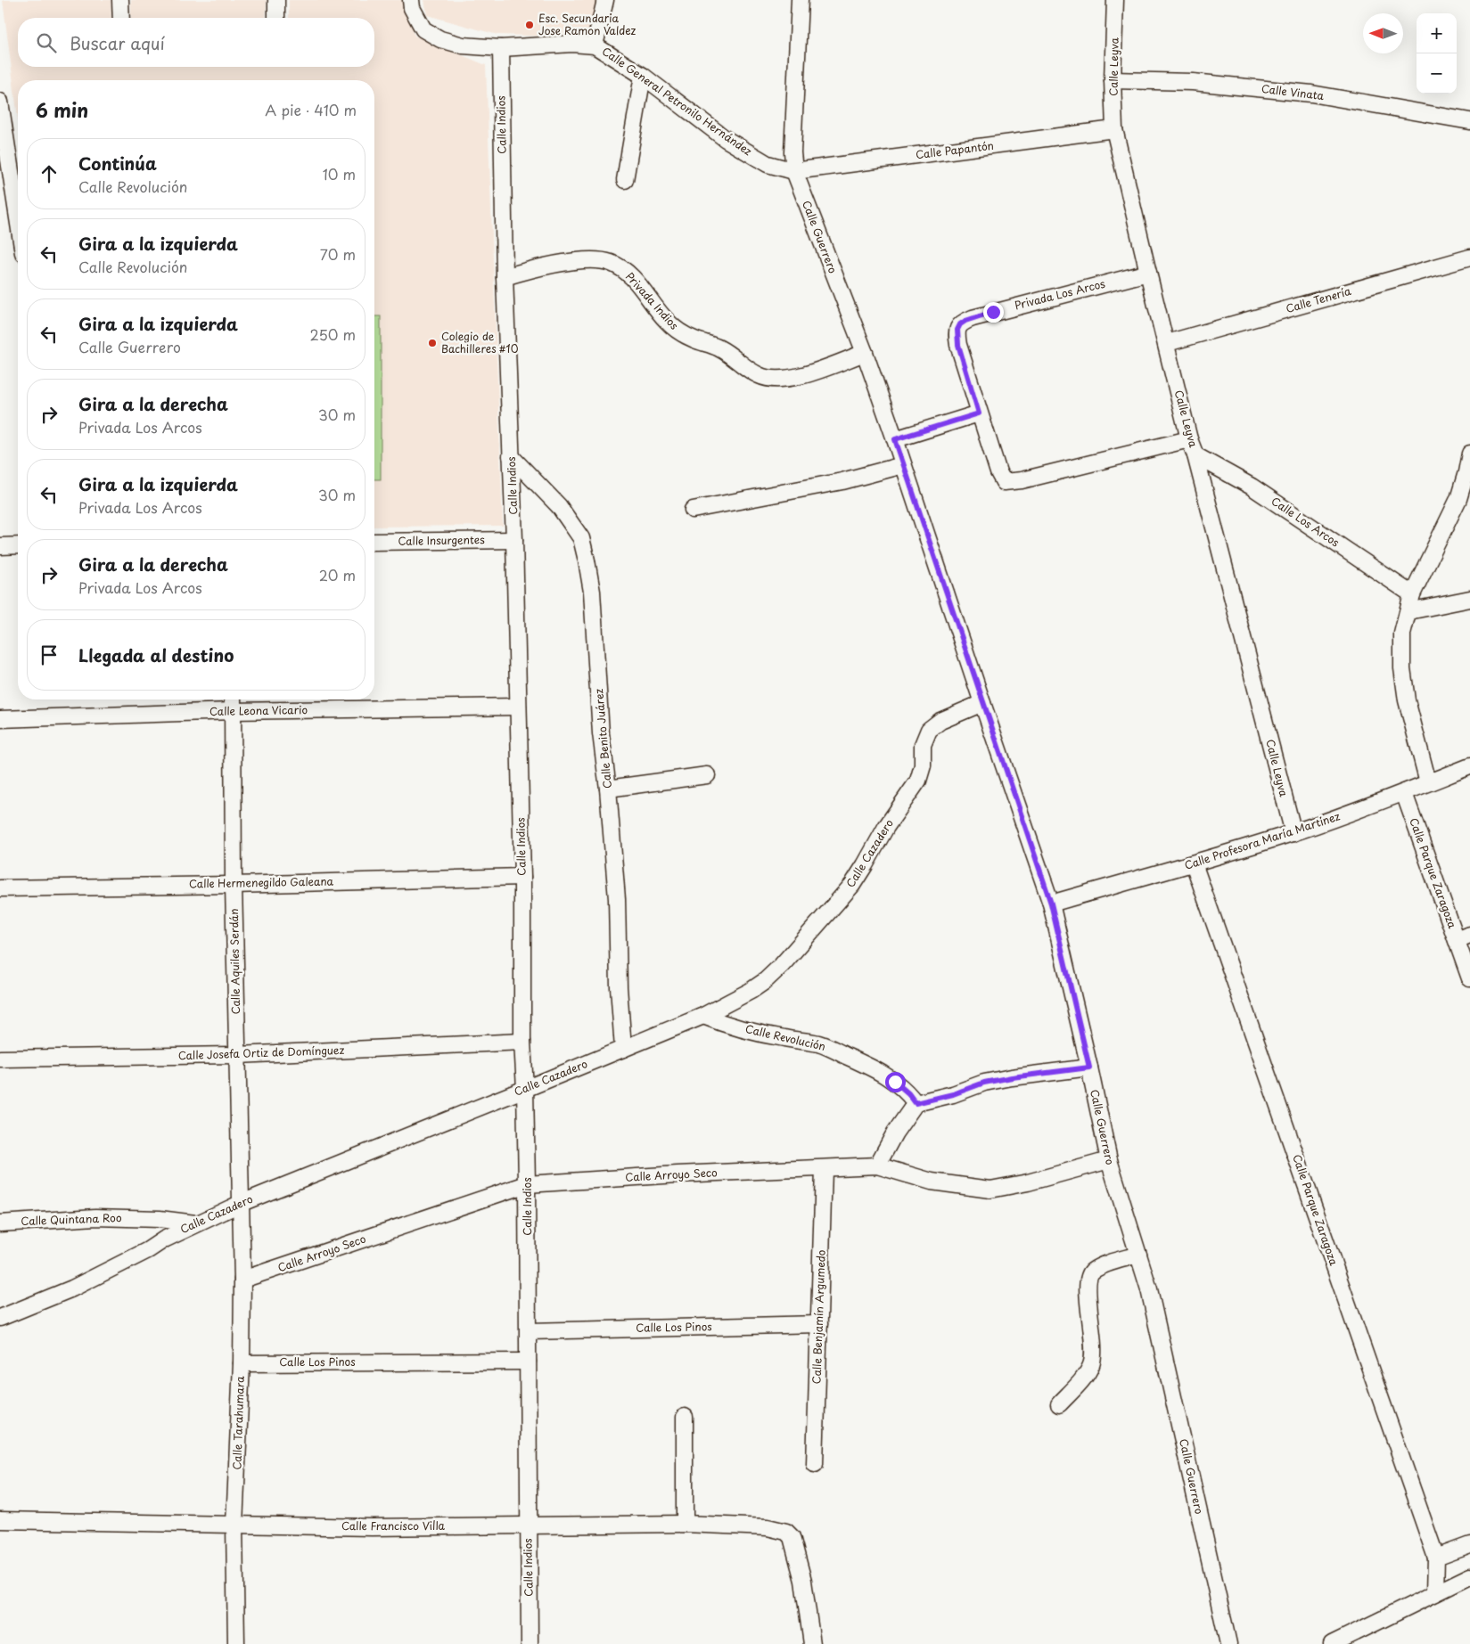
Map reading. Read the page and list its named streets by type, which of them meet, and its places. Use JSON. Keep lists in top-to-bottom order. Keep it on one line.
{"streets":{"street":["Calle Leyva","Calle Vinata","Calle General Petronilo Hernández","Calle Indios","Calle Papantón","Calle Guerrero","Privada Los Arcos","Calle Tenería","Privada Indios","Calle Los Arcos","Calle Insurgentes","Calle Leona Vicario","Calle Benito Juárez","Calle Profesora María Martínez","Calle Cazadero","Calle Parque Zaragoza","Calle Hermenegildo Galeana","Calle Aquiles Serdán","Calle Revolución","Calle Josefa Ortiz de Domínguez","Calle Arroyo Seco","Calle Quintana Roo","Calle Benjamín Argumedo","Calle Los Pinos","Calle Tarahumara","Calle Francisco Villa"]},"crossings":[["Calle Leyva","Calle Vinata"],["Calle Leyva","Calle Papantón"],["Calle Leyva","Privada Los Arcos"],["Calle Leyva","Calle Tenería"],["Calle Leyva","Calle Los Arcos"],["Calle Leyva","Calle Profesora María Martínez"],["Calle General Petronilo Hernández","Calle Indios"],["Calle General Petronilo Hernández","Calle Papantón"],["Calle General Petronilo Hernández","Calle Guerrero"],["Calle Indios","Privada Indios"],["Calle Indios","Calle Insurgentes"],["Calle Indios","Calle Leona Vicario"],["Calle Indios","Calle Benito Juárez"],["Calle Indios","Calle Cazadero"],["Calle Indios","Calle Hermenegildo Galeana"],["Calle Indios","Calle Josefa Ortiz de Domínguez"],["Calle Indios","Calle Arroyo Seco"],["Calle Indios","Calle Los Pinos"],["Calle Indios","Calle Francisco Villa"],["Calle Papantón","Calle Guerrero"],["Calle Guerrero","Privada Indios"],["Calle Guerrero","Calle Profesora María Martínez"],["Calle Guerrero","Calle Cazadero"],["Calle Guerrero","Calle Arroyo Seco"],["Calle Leona Vicario","Calle Aquiles Serdán"],["Calle Benito Juárez","Calle Cazadero"],["Calle Profesora María Martínez","Calle Parque Zaragoza"],["Calle Cazadero","Calle Aquiles Serdán"],["Calle Cazadero","Calle Revolución"],["Calle Cazadero","Calle Quintana Roo"],["Calle Cazadero","Calle Tarahumara"],["Calle Hermenegildo Galeana","Calle Aquiles Serdán"],["Calle Aquiles Serdán","Calle Josefa Ortiz de Domínguez"],["Calle Aquiles Serdán","Calle Tarahumara"],["Calle Arroyo Seco","Calle Benjamín Argumedo"],["Calle Arroyo Seco","Calle Tarahumara"],["Calle Benjamín Argumedo","Calle Los Pinos"],["Calle Los Pinos","Calle Tarahumara"],["Calle Tarahumara","Calle Francisco Villa"]],"places":["Esc. Secundaria Jose Ramon Valdez","Colegio de Bachilleres #10"],"north":"left","page":{"map_buttons":["+","−"],"search":"Buscar aquí","heading":["6 min","A pie · 410 m"],"list":[["Continúa","Calle Revolución","10 m"],["Gira a la izquierda","Calle Revolución","70 m"],["Gira a la izquierda","Calle Guerrero","250 m"],["Gira a la derecha","Privada Los Arcos","30 m"],["Gira a la izquierda","Privada Los Arcos","30 m"],["Gira a la derecha","Privada Los Arcos","20 m"],"Llegada al destino"]}}
